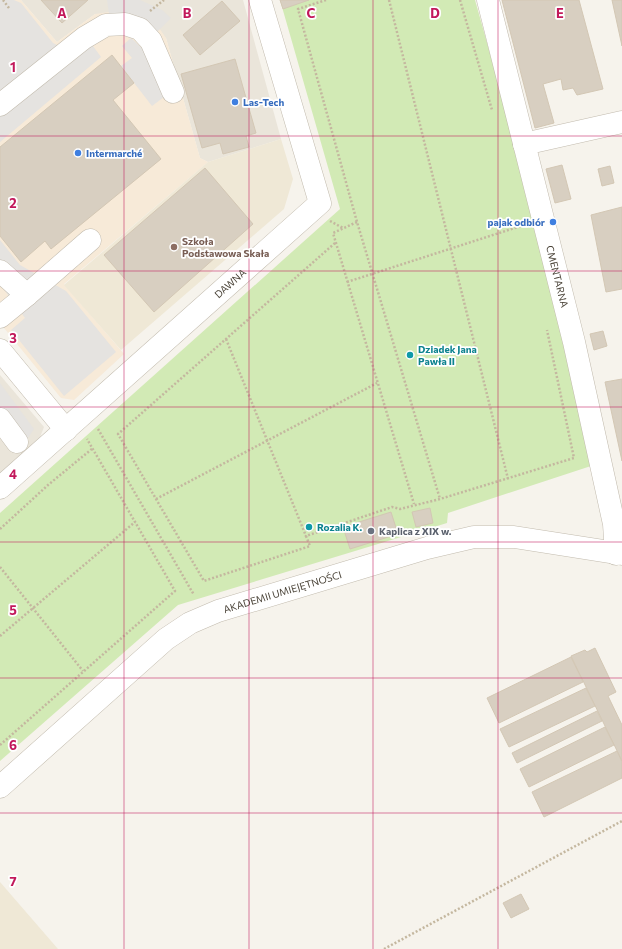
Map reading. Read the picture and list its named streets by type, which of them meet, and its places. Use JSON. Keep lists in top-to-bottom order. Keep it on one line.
{"streets":{"street":["CMENTARNA","DAWNA","AKADEMII UMIEJĘTNOŚCI"]},"crossings":[["CMENTARNA","AKADEMII UMIEJĘTNOŚCI"]],"places":["Las-Tech","Intermarché","pajak odbiór","Szkoła Podstawowa Skała","Dziadek Jana Pawła II","Rozalia K.","Kaplica z XIX w."],"grid":{"columns":["A","B","C","D","E"],"rows":["1","2","3","4","5","6","7"]}}
